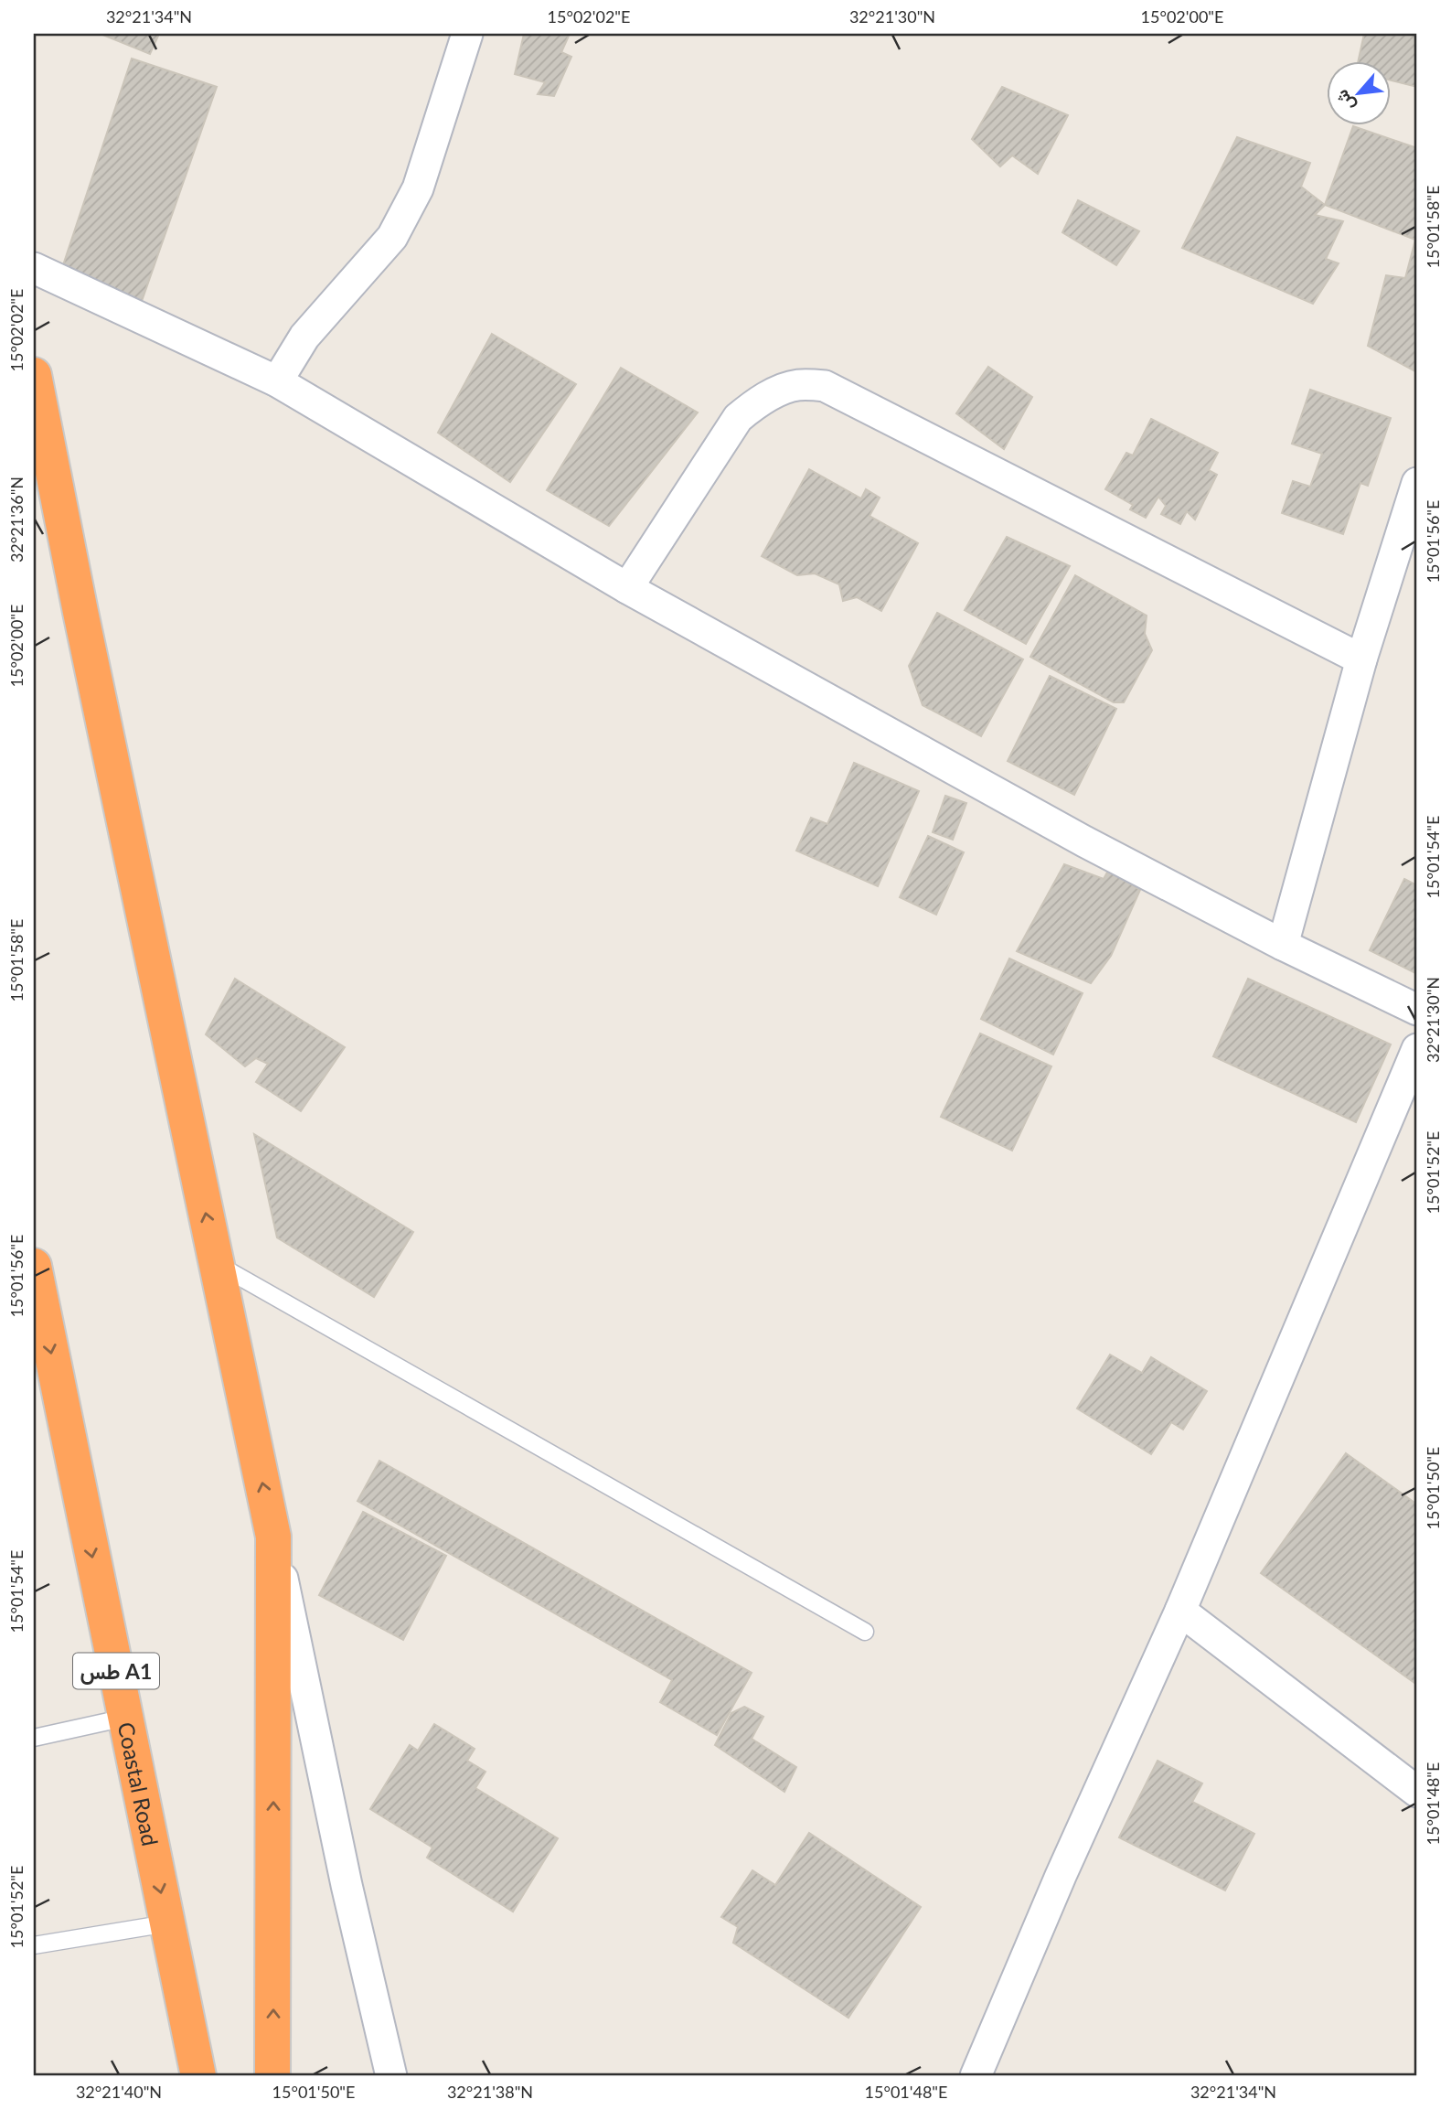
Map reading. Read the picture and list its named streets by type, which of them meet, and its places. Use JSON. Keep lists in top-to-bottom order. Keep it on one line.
{"streets":{"highway":["طس A1","Coastal Road"]},"north":"bottom left","coordinates":["32°21'34\"N","15°02'02\"E","32°21'30\"N","15°02'00\"E","15°01'58\"E","32°21'36\"N","15°01'56\"E","15°01'54\"E","15°01'52\"E","15°01'50\"E","15°01'48\"E","32°21'40\"N","32°21'38\"N"]}
